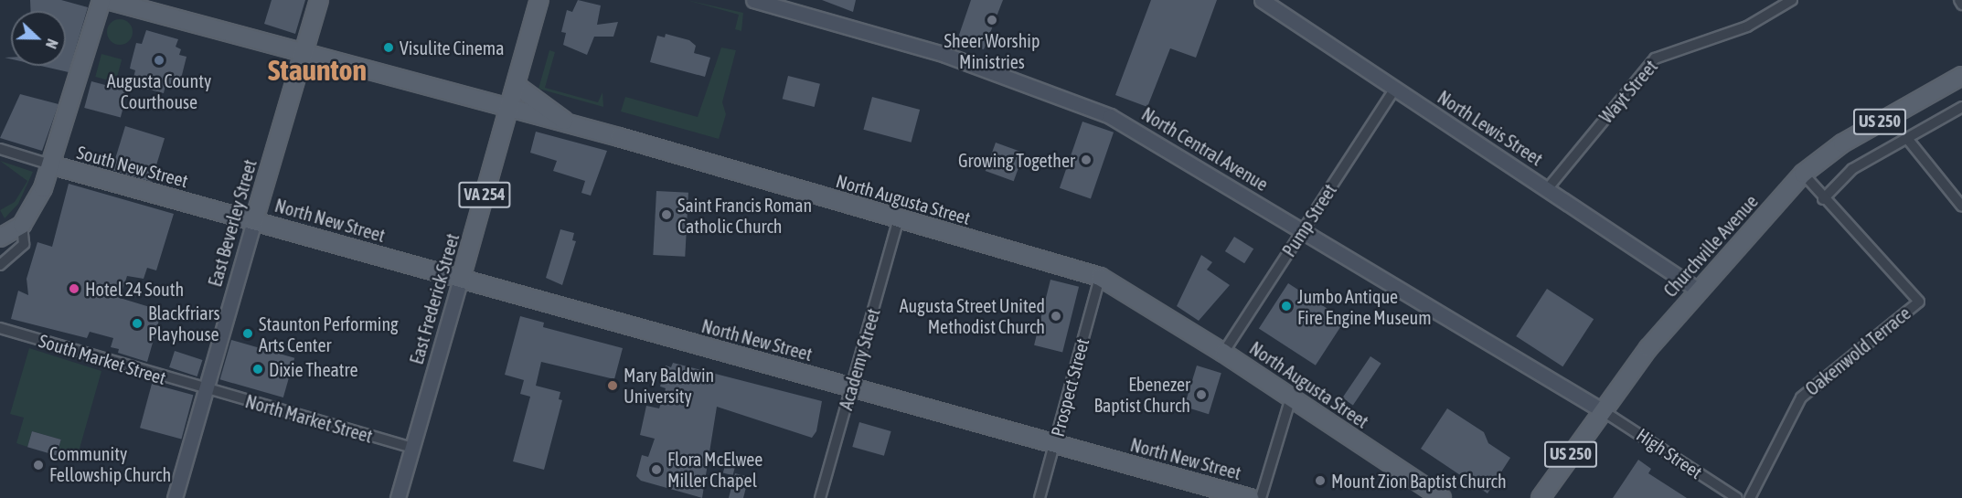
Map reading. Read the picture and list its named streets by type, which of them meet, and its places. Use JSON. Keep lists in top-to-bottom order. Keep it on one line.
{"streets":{"main road":["US 250","South New Street","VA 254","North Augusta Street","North New Street","East Beverley Street","Churchville Avenue","East Frederick Street"],"street":["Wayt Street","North Lewis Street","North Central Avenue","Pump Street","Oakenwold Terrace","South Market Street","Academy Street","Prospect Street","North Market Street","High Street"]},"crossings":[["Wayt Street","North Lewis Street"],["North Lewis Street","Pump Street"],["North Lewis Street","Churchville Avenue"],["North Central Avenue","Pump Street"],["North Central Avenue","Churchville Avenue"],["North Central Avenue","High Street"],["South New Street","North New Street"],["South New Street","East Beverley Street"],["VA 254","North Augusta Street"],["VA 254","East Frederick Street"],["North Augusta Street","Pump Street"],["North Augusta Street","East Beverley Street"],["North Augusta Street","East Frederick Street"],["North Augusta Street","Academy Street"],["North Augusta Street","Prospect Street"],["North New Street","East Beverley Street"],["North New Street","East Frederick Street"],["North New Street","Academy Street"],["North New Street","Prospect Street"],["East Beverley Street","South Market Street"],["East Beverley Street","North Market Street"],["Churchville Avenue","Oakenwold Terrace"],["Churchville Avenue","High Street"],["East Frederick Street","North Market Street"],["South Market Street","North Market Street"]],"districts":["Staunton"],"places":["Sheer Worship Ministries","Visulite Cinema","Augusta County Courthouse","Growing Together","Saint Francis Roman Catholic Church","Hotel 24 South","Jumbo Antique Fire Engine Museum","Augusta Street United Methodist Church","Blackfriars Playhouse","Staunton Performing Arts Center","Dixie Theatre","Mary Baldwin University","Ebenezer Baptist Church","Community Fellowship Church","Flora McElwee Miller Chapel","Mount Zion Baptist Church"],"north":"right"}
